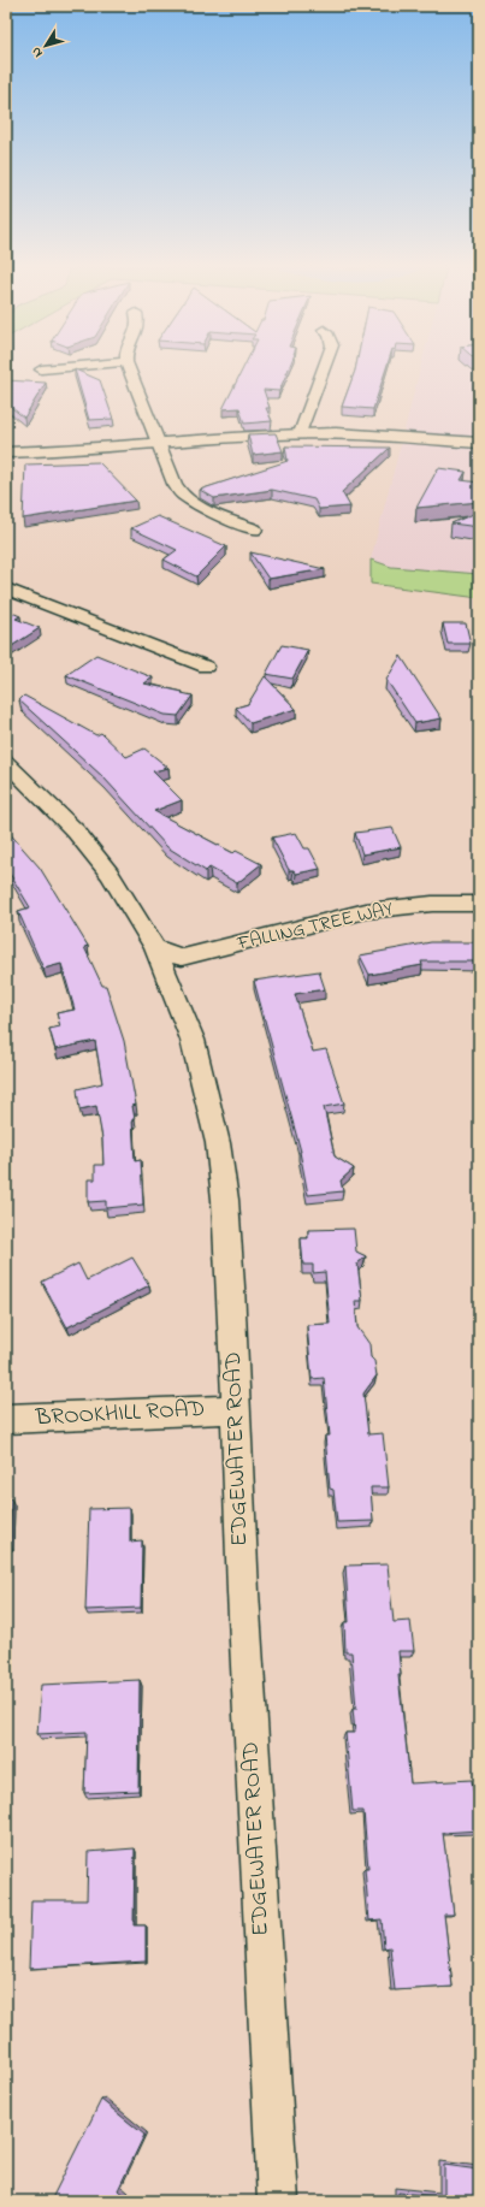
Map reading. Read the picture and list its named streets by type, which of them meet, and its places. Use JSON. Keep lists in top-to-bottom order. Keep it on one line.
{"streets":{"street":["FALLING TREE WAY","BROOKHILL ROAD","EDGEWATER ROAD"]},"crossings":[["FALLING TREE WAY","EDGEWATER ROAD"],["BROOKHILL ROAD","EDGEWATER ROAD"]],"north":"bottom left"}
